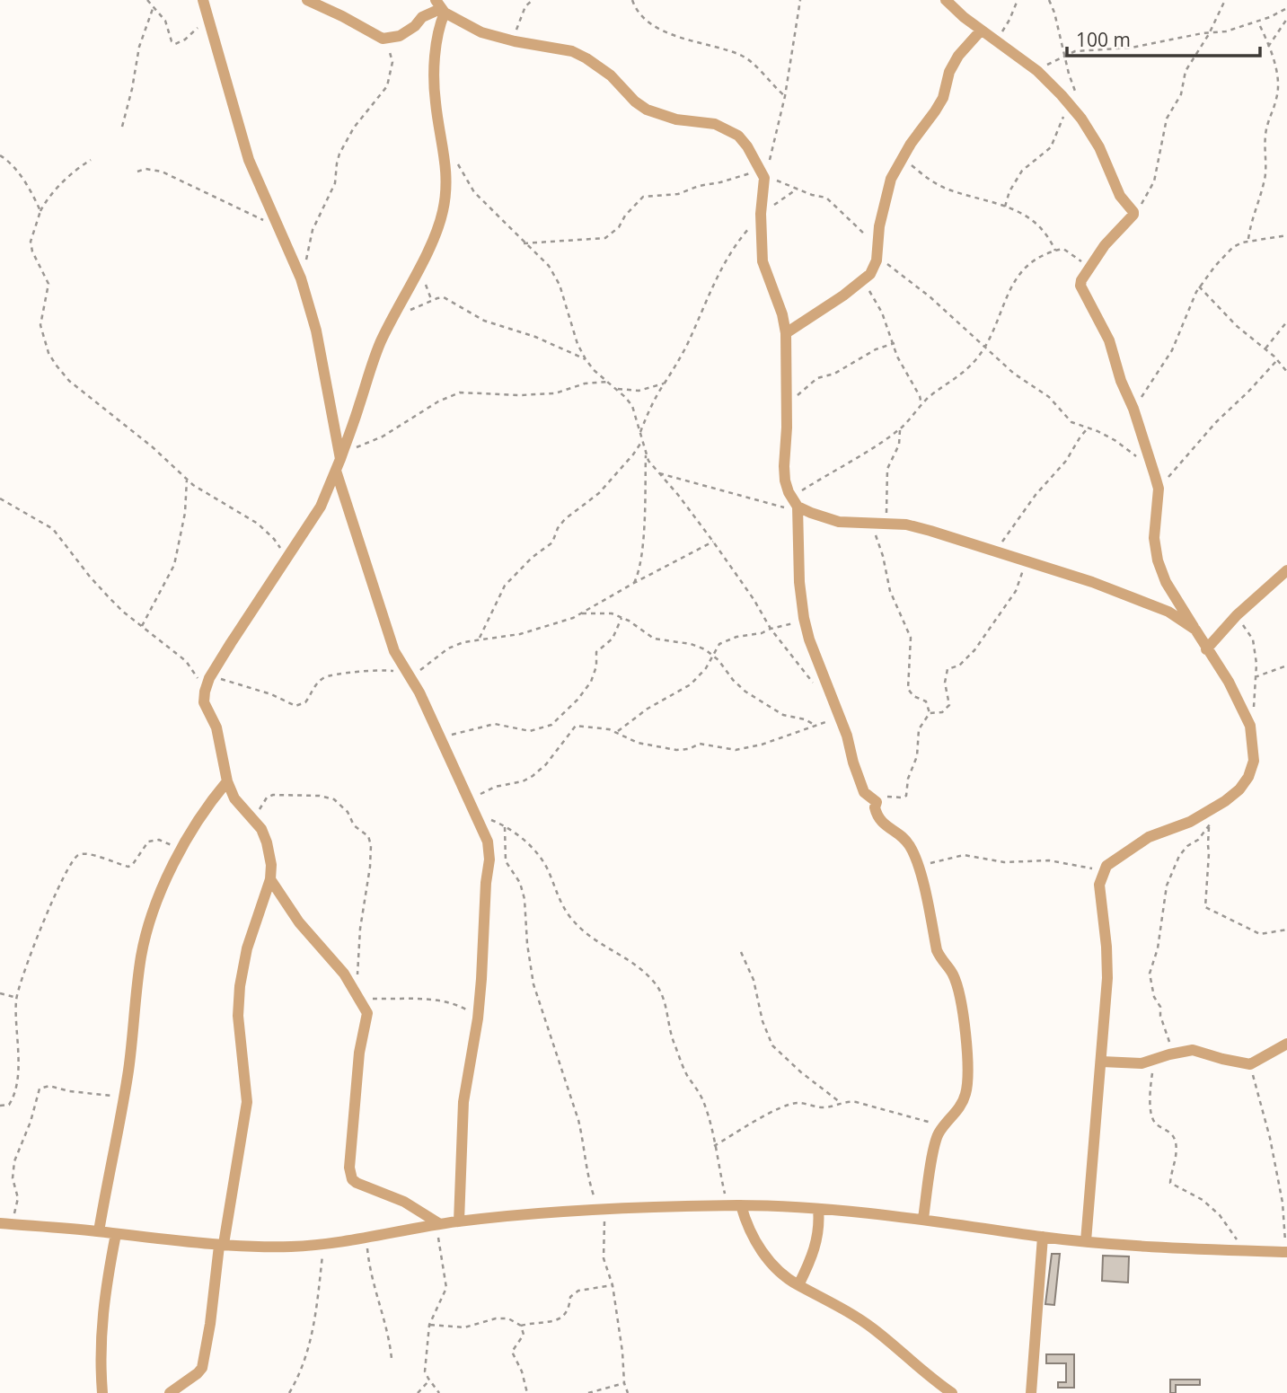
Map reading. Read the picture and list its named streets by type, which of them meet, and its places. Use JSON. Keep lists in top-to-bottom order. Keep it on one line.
{"scale_bar":"100 m"}
